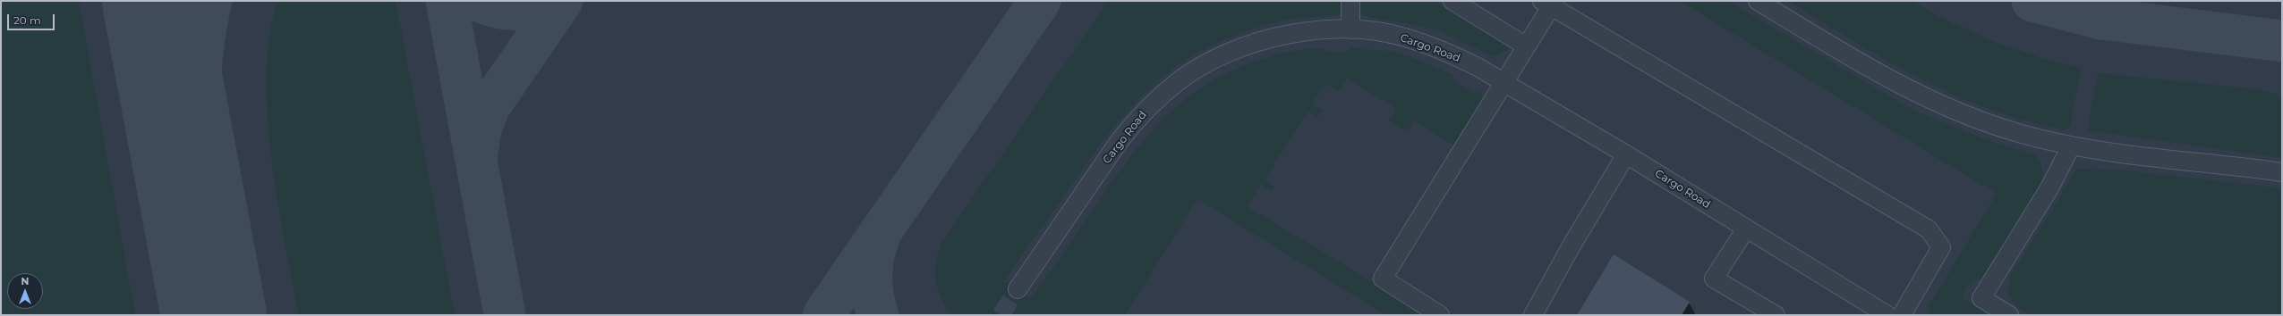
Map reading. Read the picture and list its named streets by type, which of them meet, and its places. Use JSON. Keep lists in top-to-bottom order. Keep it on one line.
{"streets":{"street":["Cargo Road"]},"scale_bar":"20 m","north":"top"}
